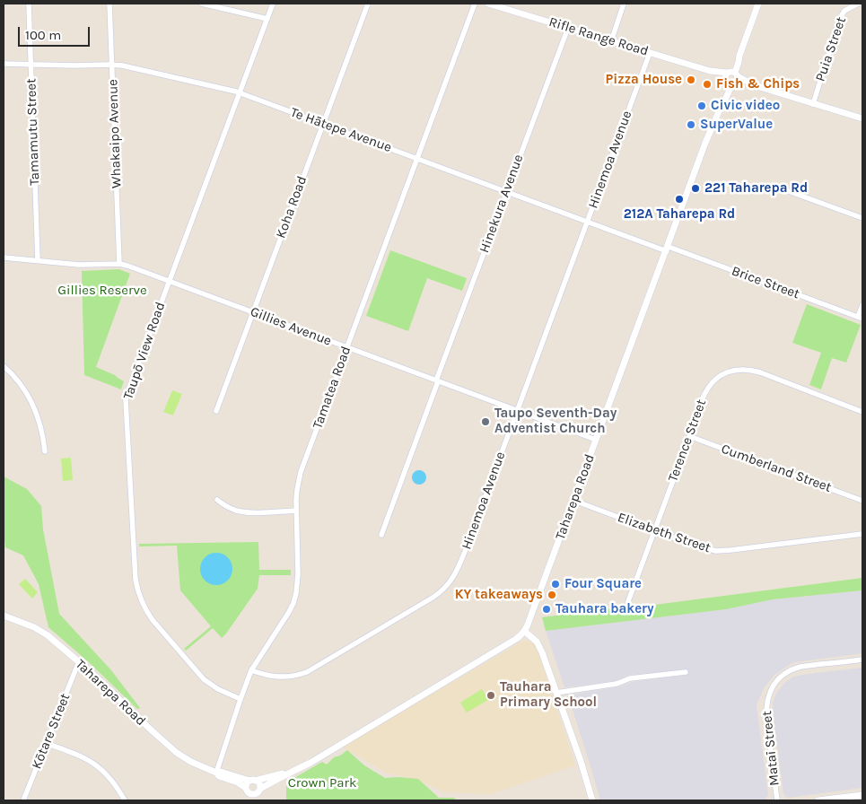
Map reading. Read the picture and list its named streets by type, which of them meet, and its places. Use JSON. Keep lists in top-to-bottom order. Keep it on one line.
{"streets":{"street":["Rifle Range Road","Puia Street","Te Hātepe Avenue","Tamamutu Street","Whakaipo Avenue","Hinemoa Avenue","Hinekura Avenue","Koha Road","Brice Street","Gillies Avenue","Taupō View Road","Tamatea Road","Terence Street","Cumberland Street","Taharepa Road","Elizabeth Street","Kōtare Street","Mataī Street"]},"crossings":[["Rifle Range Road","Puia Street"],["Rifle Range Road","Hinemoa Avenue"],["Rifle Range Road","Hinekura Avenue"],["Rifle Range Road","Taharepa Road"],["Te Hātepe Avenue","Tamamutu Street"],["Te Hātepe Avenue","Whakaipo Avenue"],["Te Hātepe Avenue","Hinemoa Avenue"],["Te Hātepe Avenue","Hinekura Avenue"],["Te Hātepe Avenue","Koha Road"],["Te Hātepe Avenue","Brice Street"],["Te Hātepe Avenue","Taupō View Road"],["Te Hātepe Avenue","Tamatea Road"],["Te Hātepe Avenue","Taharepa Road"],["Tamamutu Street","Gillies Avenue"],["Whakaipo Avenue","Gillies Avenue"],["Hinemoa Avenue","Gillies Avenue"],["Hinemoa Avenue","Tamatea Road"],["Hinekura Avenue","Gillies Avenue"],["Koha Road","Gillies Avenue"],["Brice Street","Taharepa Road"],["Gillies Avenue","Taupō View Road"],["Gillies Avenue","Tamatea Road"],["Gillies Avenue","Taharepa Road"],["Taupō View Road","Tamatea Road"],["Tamatea Road","Taharepa Road"],["Terence Street","Cumberland Street"],["Terence Street","Elizabeth Street"],["Taharepa Road","Elizabeth Street"],["Taharepa Road","Kōtare Street"]],"parks":["Gillies Reserve","Crown Park"],"places":["Pizza House","Fish & Chips","Civic video","SuperValue","221 Taharepa Rd","212A Taharepa Rd","Taupo Seventh-Day Adventist Church","Four Square","KY takeaways","Tauhara bakery","Tauhara Primary School"],"scale_bar":"100 m"}
